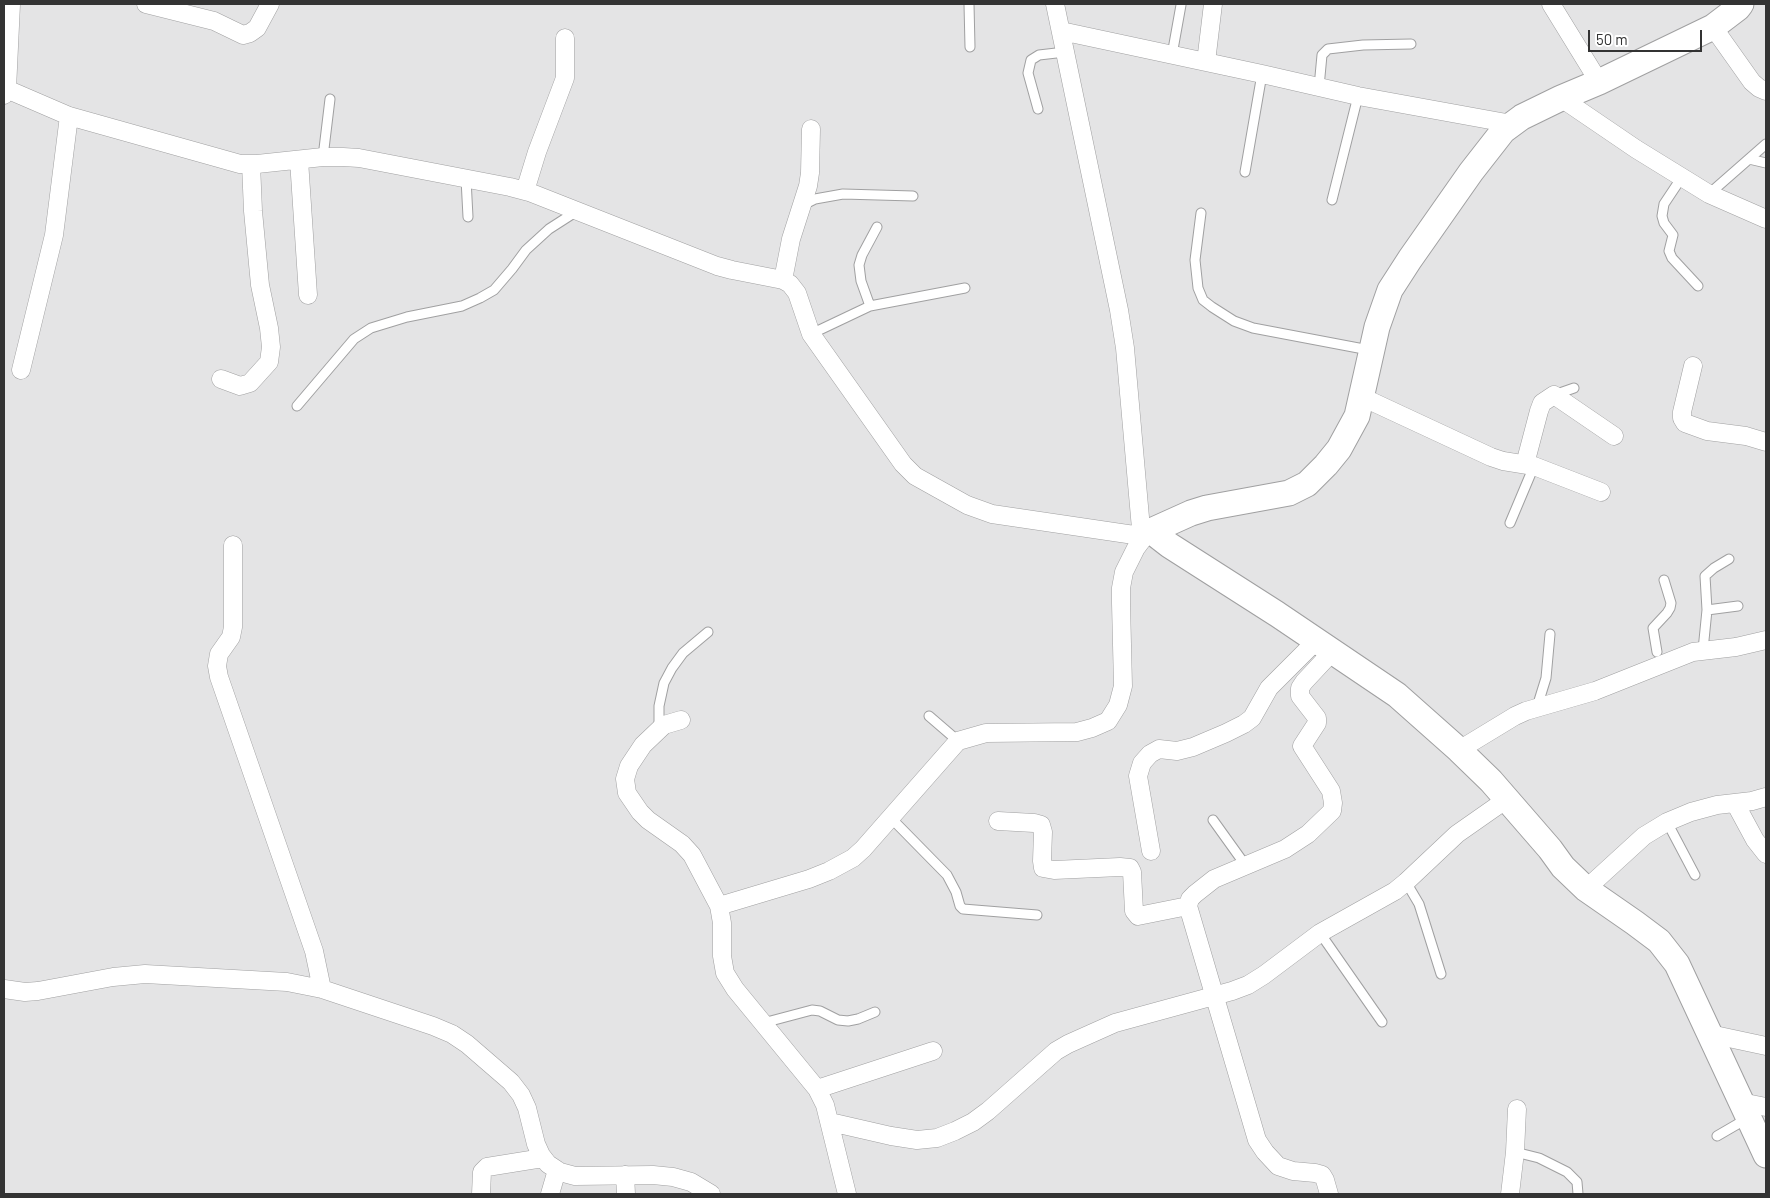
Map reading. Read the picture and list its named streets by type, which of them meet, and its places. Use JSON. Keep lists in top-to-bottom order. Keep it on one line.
{"scale_bar":"50 m"}
